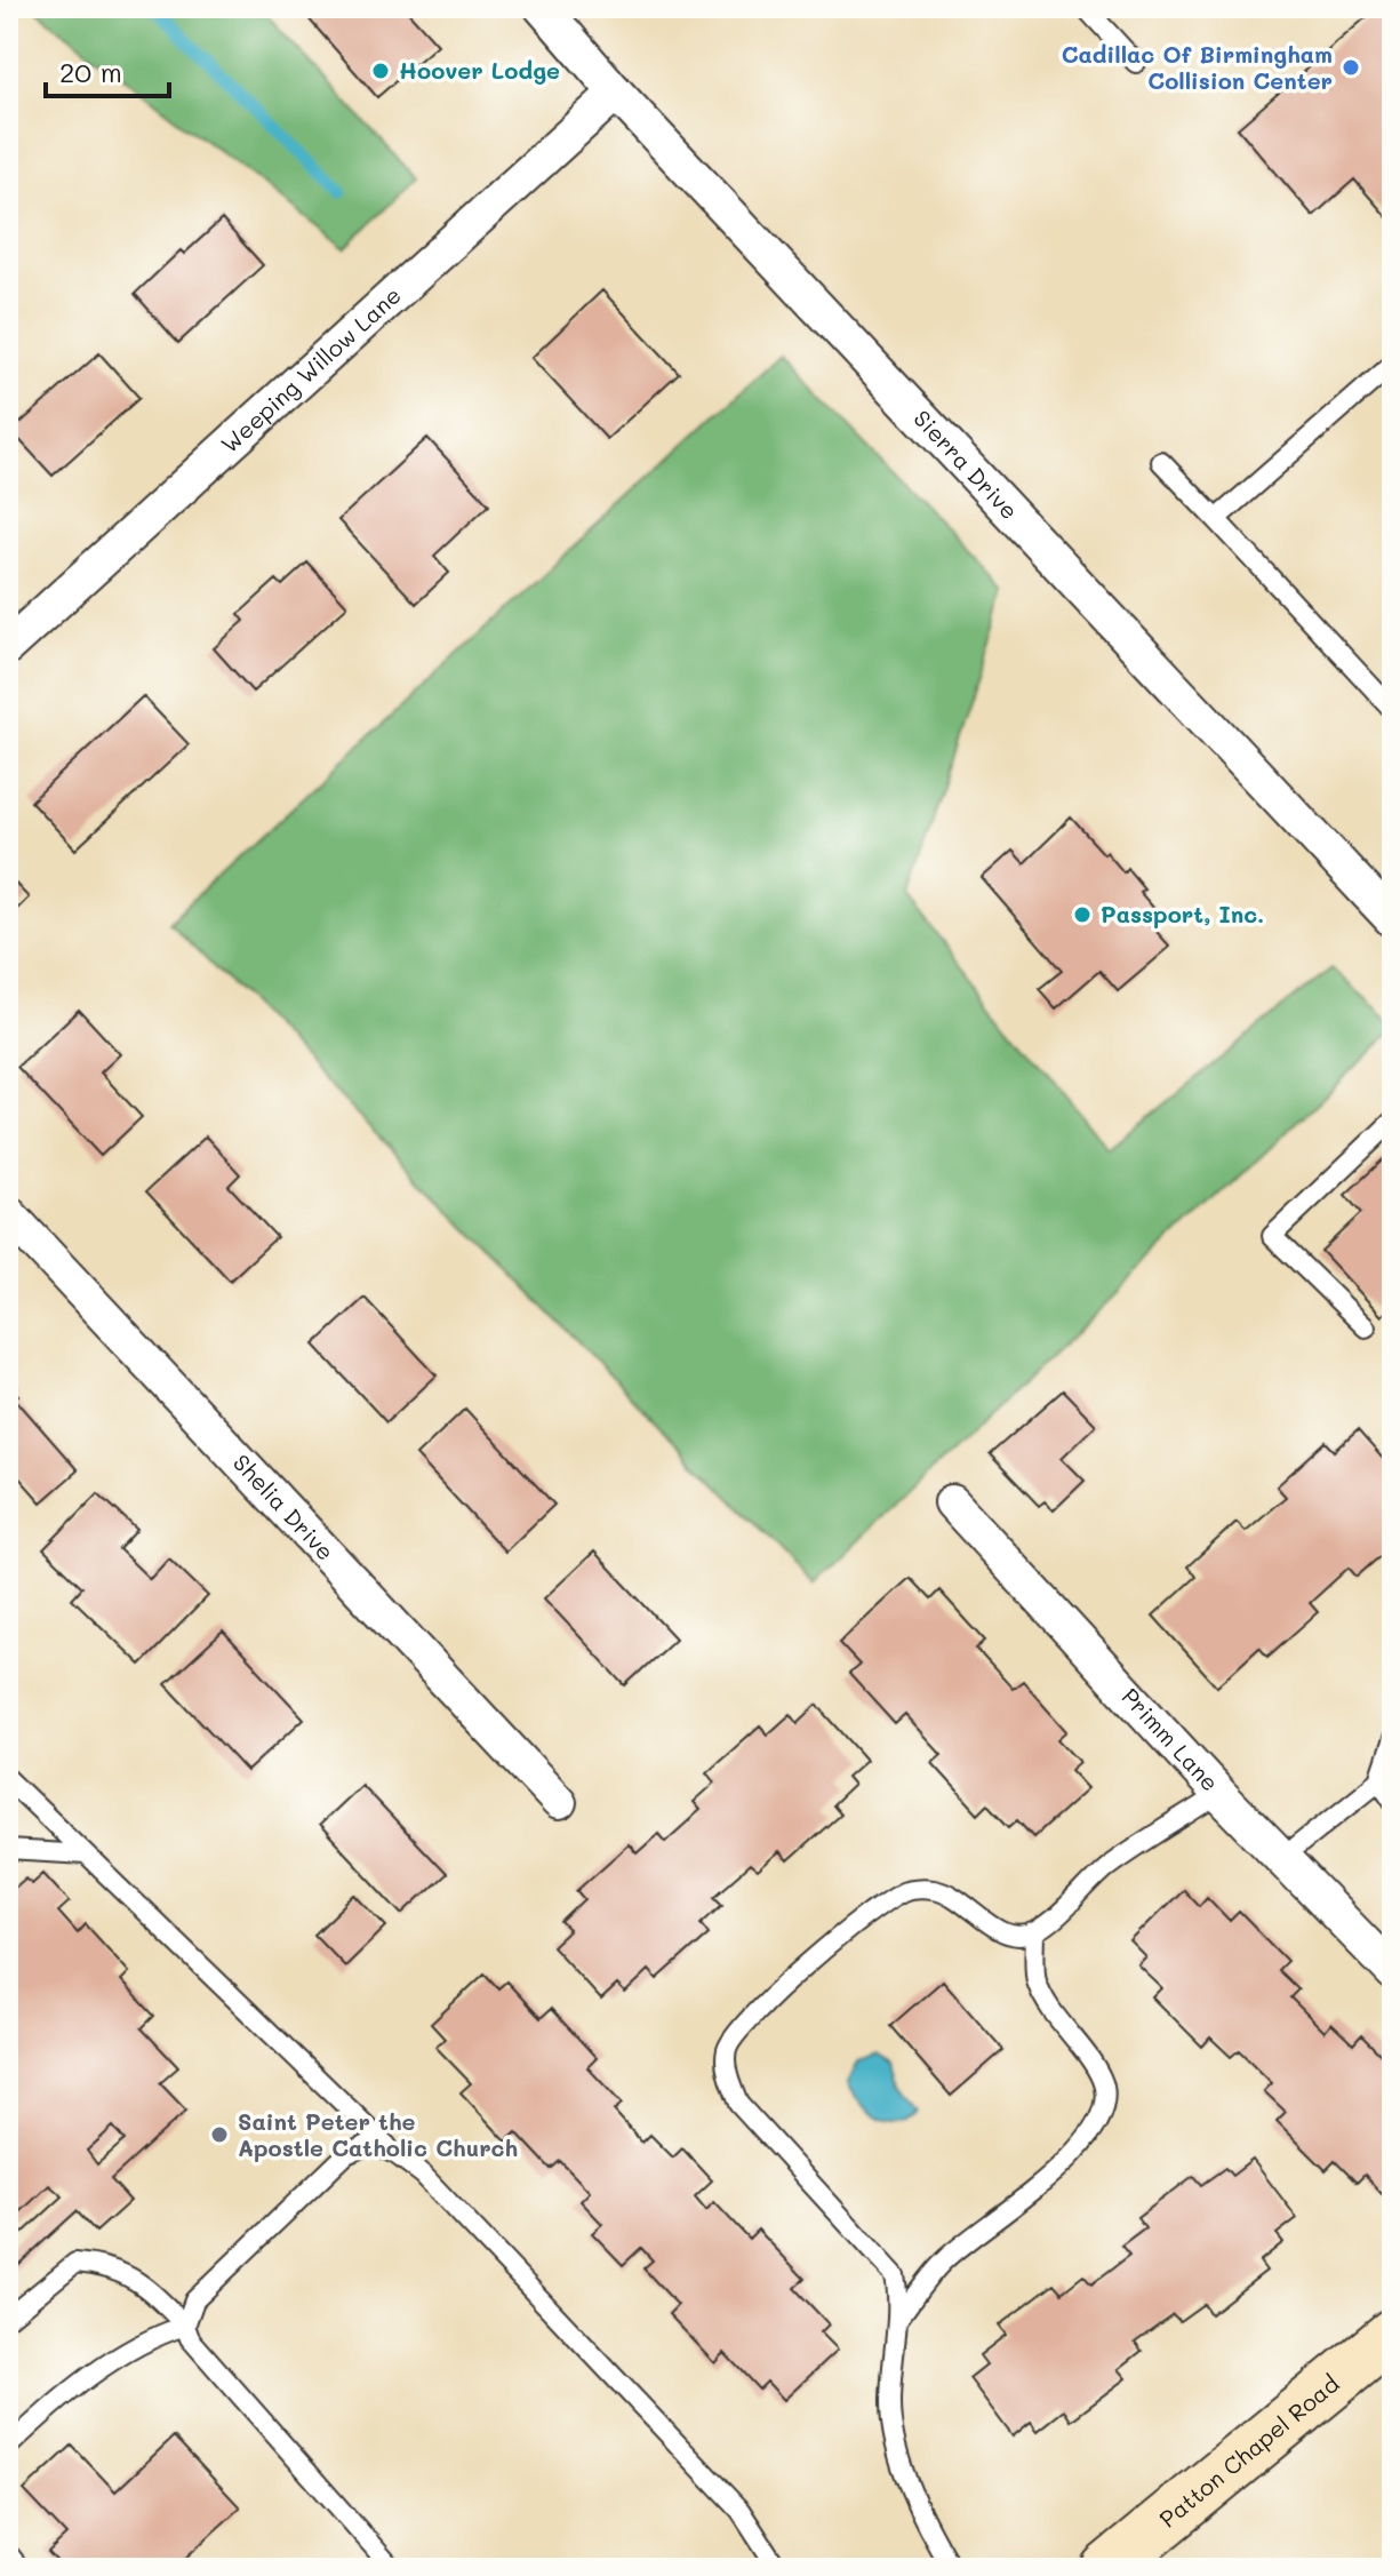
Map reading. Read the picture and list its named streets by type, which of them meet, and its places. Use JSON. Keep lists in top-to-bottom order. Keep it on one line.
{"streets":{"main road":["Patton Chapel Road"],"street":["Weeping Willow Lane","Sierra Drive","Shelia Drive","Primm Lane"]},"crossings":[["Weeping Willow Lane","Sierra Drive"]],"places":["Cadillac Of Birmingham Collision Center","Hoover Lodge","Passport, Inc.","Saint Peter the Apostle Catholic Church"],"scale_bar":"20 m"}
